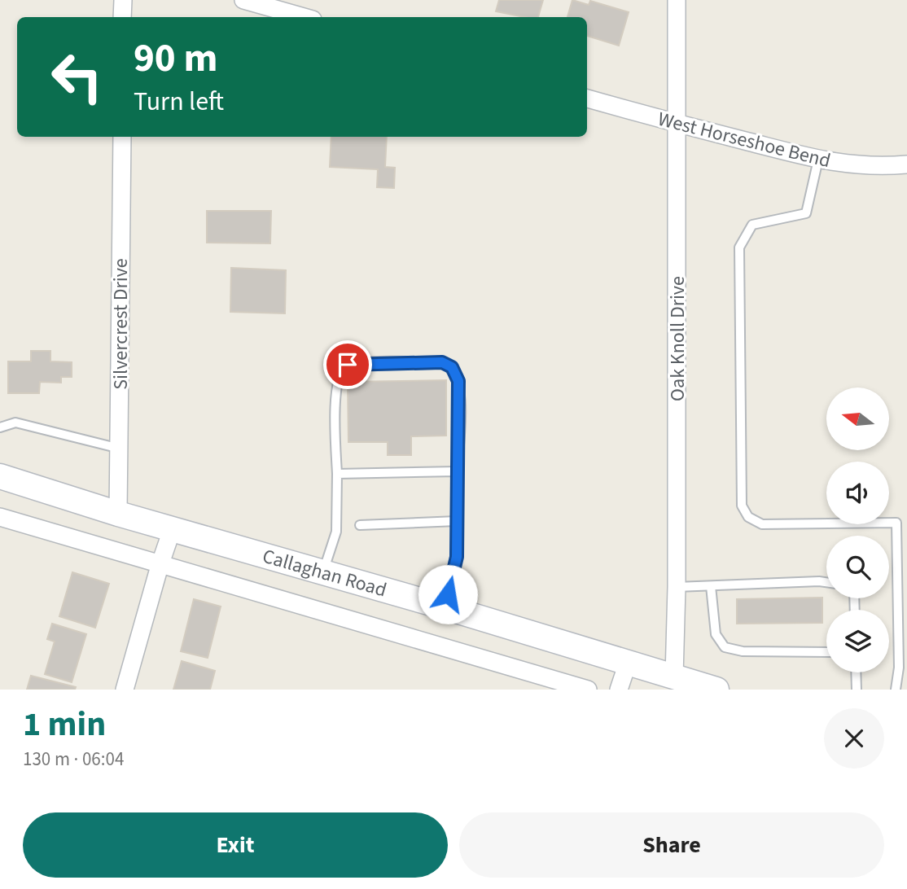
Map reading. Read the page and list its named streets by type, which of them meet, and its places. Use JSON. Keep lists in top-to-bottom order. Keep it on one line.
{"streets":{"main road":["Callaghan Road"],"street":["West Horseshoe Bend","Silvercrest Drive","Oak Knoll Drive"]},"crossings":[["West Horseshoe Bend","Oak Knoll Drive"],["Silvercrest Drive","Callaghan Road"],["Oak Knoll Drive","Callaghan Road"]],"north":"left","page":{"turn":["90 m","Turn left"],"heading":["1 min","130 m · 06:04"],"buttons":["Exit","Share"]}}
